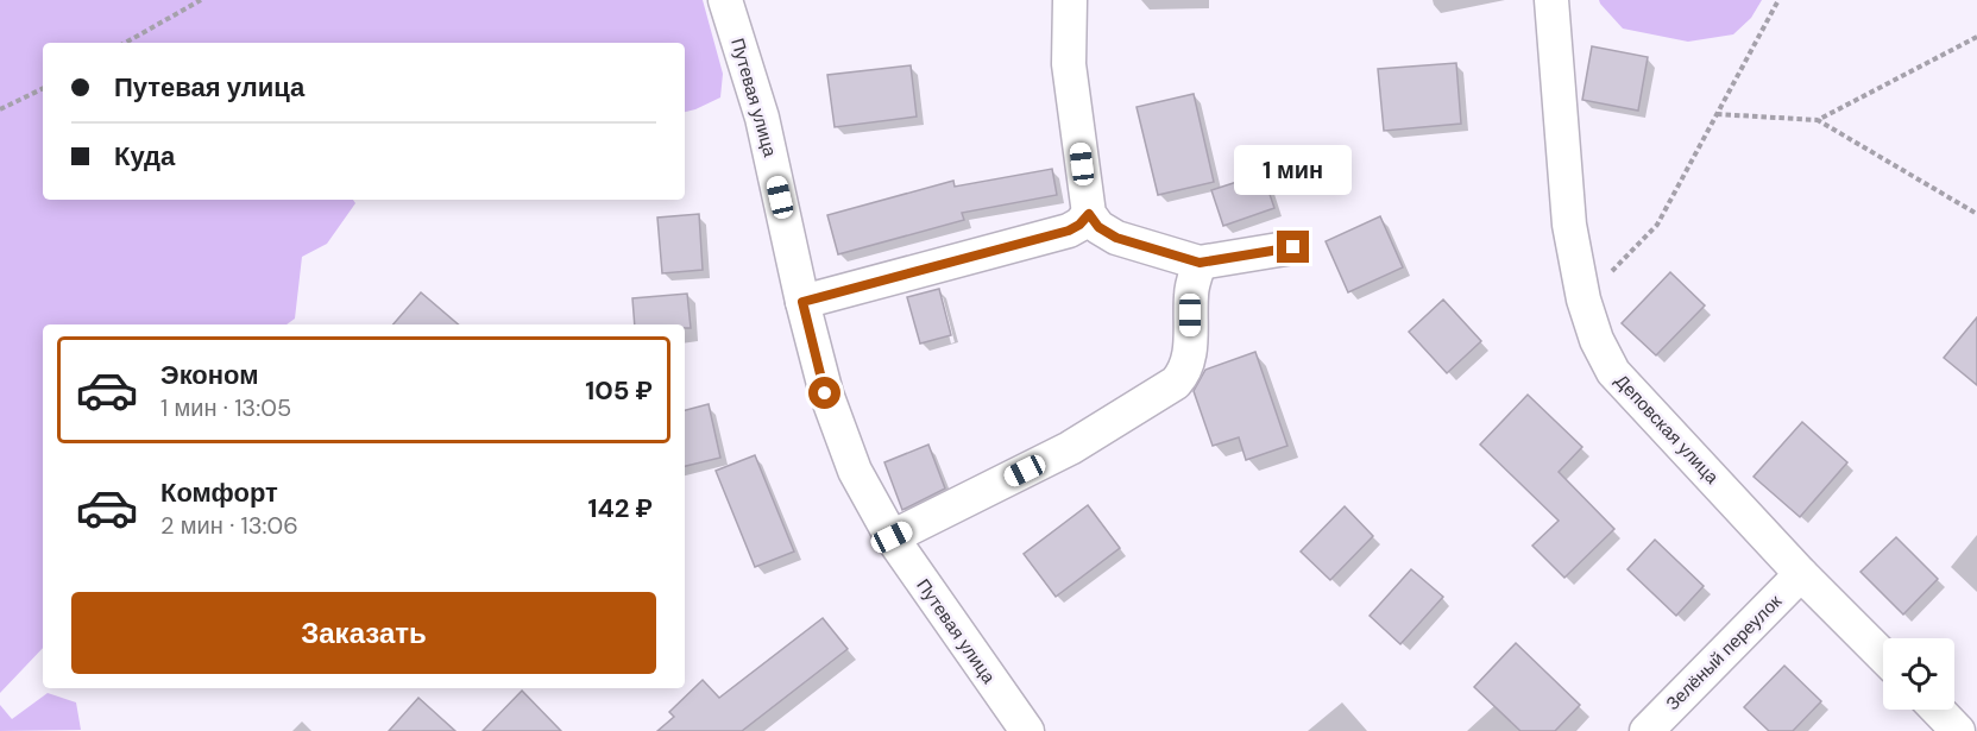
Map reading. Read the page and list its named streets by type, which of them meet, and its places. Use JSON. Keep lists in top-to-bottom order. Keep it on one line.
{"streets":{"street":["Путевая улица","Деповская улица","Зелёный переулок"]},"crossings":[["Деповская улица","Зелёный переулок"]],"page":{"banner":["Путевая улица","Куда"],"bubble":"1 мин","list":[{"name":"Эконом","note":"1 мин · 13:05","value":"105 ₽"},{"name":"Комфорт","note":"2 мин · 13:06","value":"142 ₽"}],"buttons":"Заказать"}}
